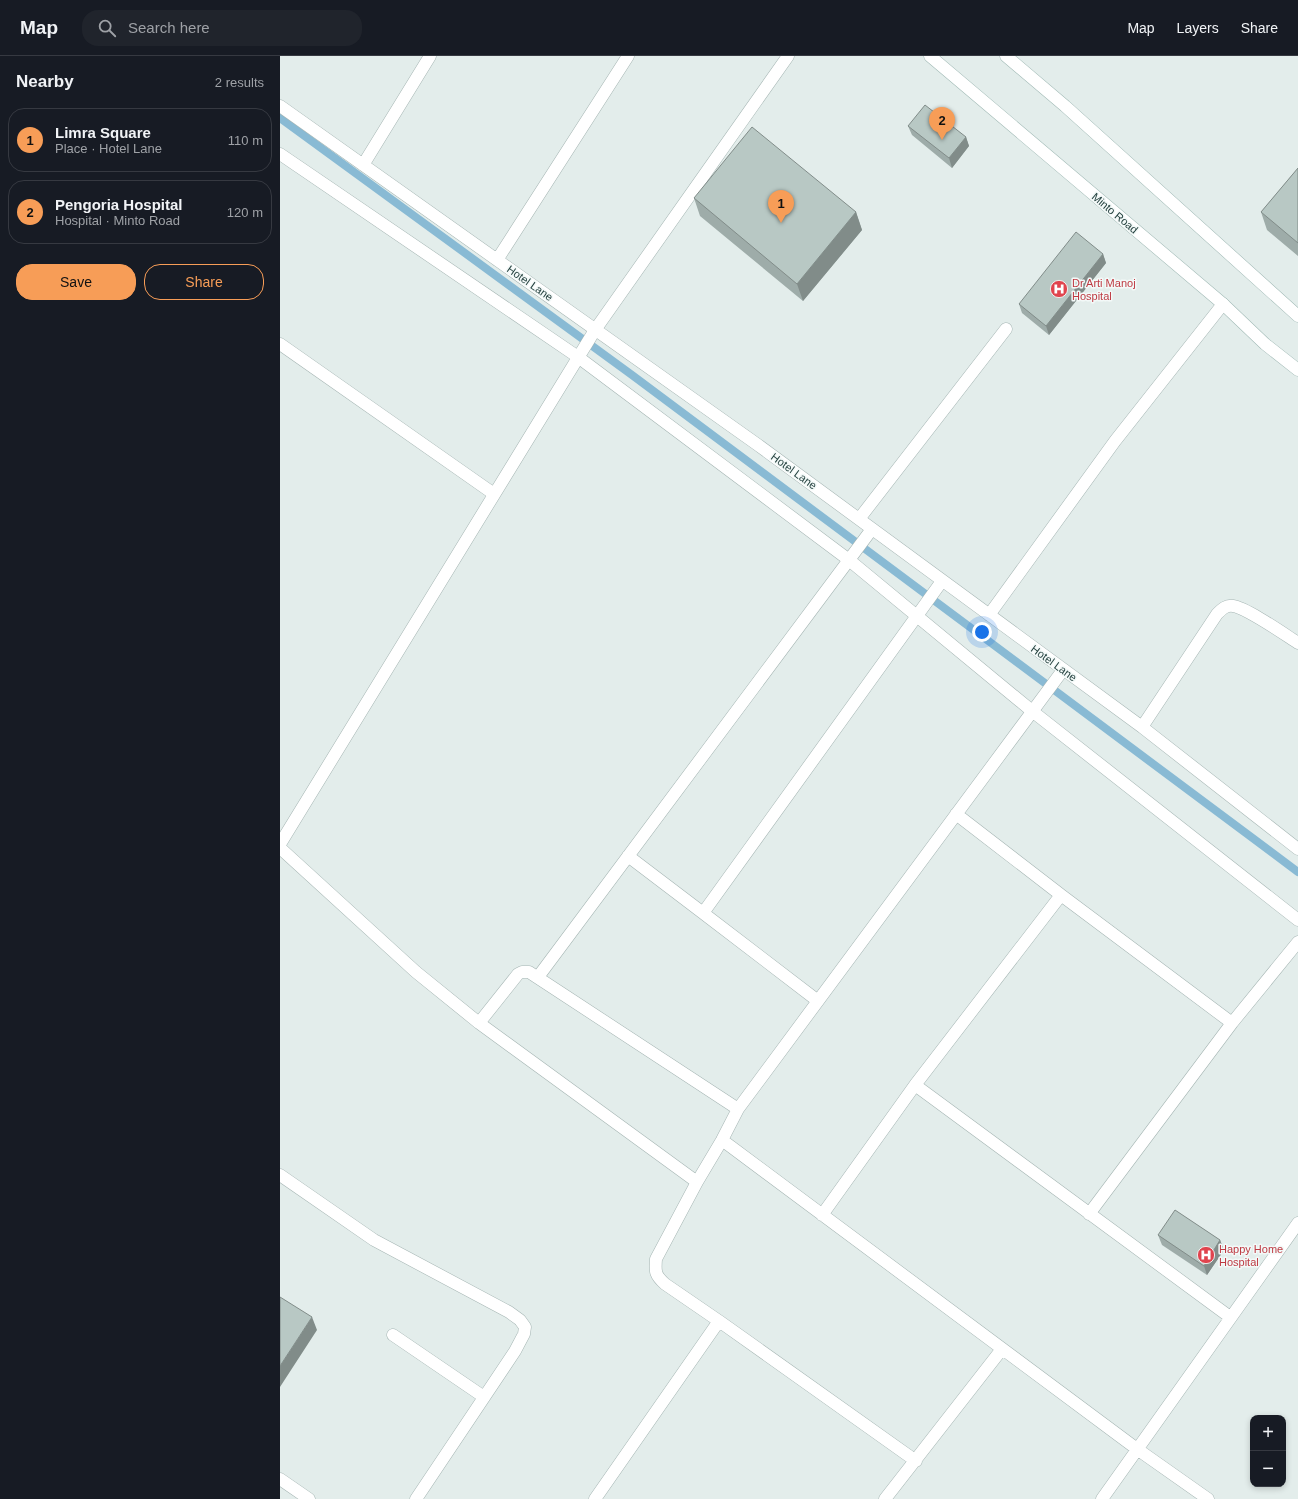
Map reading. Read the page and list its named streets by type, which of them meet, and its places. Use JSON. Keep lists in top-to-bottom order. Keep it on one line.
{"streets":{"street":["Minto Road","Hotel Lane"]},"places":{"hospital":["Dr Arti Manoj Hospital","Happy Home Hospital"]},"page":{"header":"Map","search":"Search here","nav":["Map","Layers","Share"],"heading":["Nearby","2 results"],"pins":["2","1"],"list":[{"mark":"1","name":"Limra Square","note":"Place · Hotel Lane","value":"110 m"},{"mark":"2","name":"Pengoria Hospital","note":"Hospital · Minto Road","value":"120 m"}],"buttons":["Save","Share"],"map_buttons":["+","−"]}}
